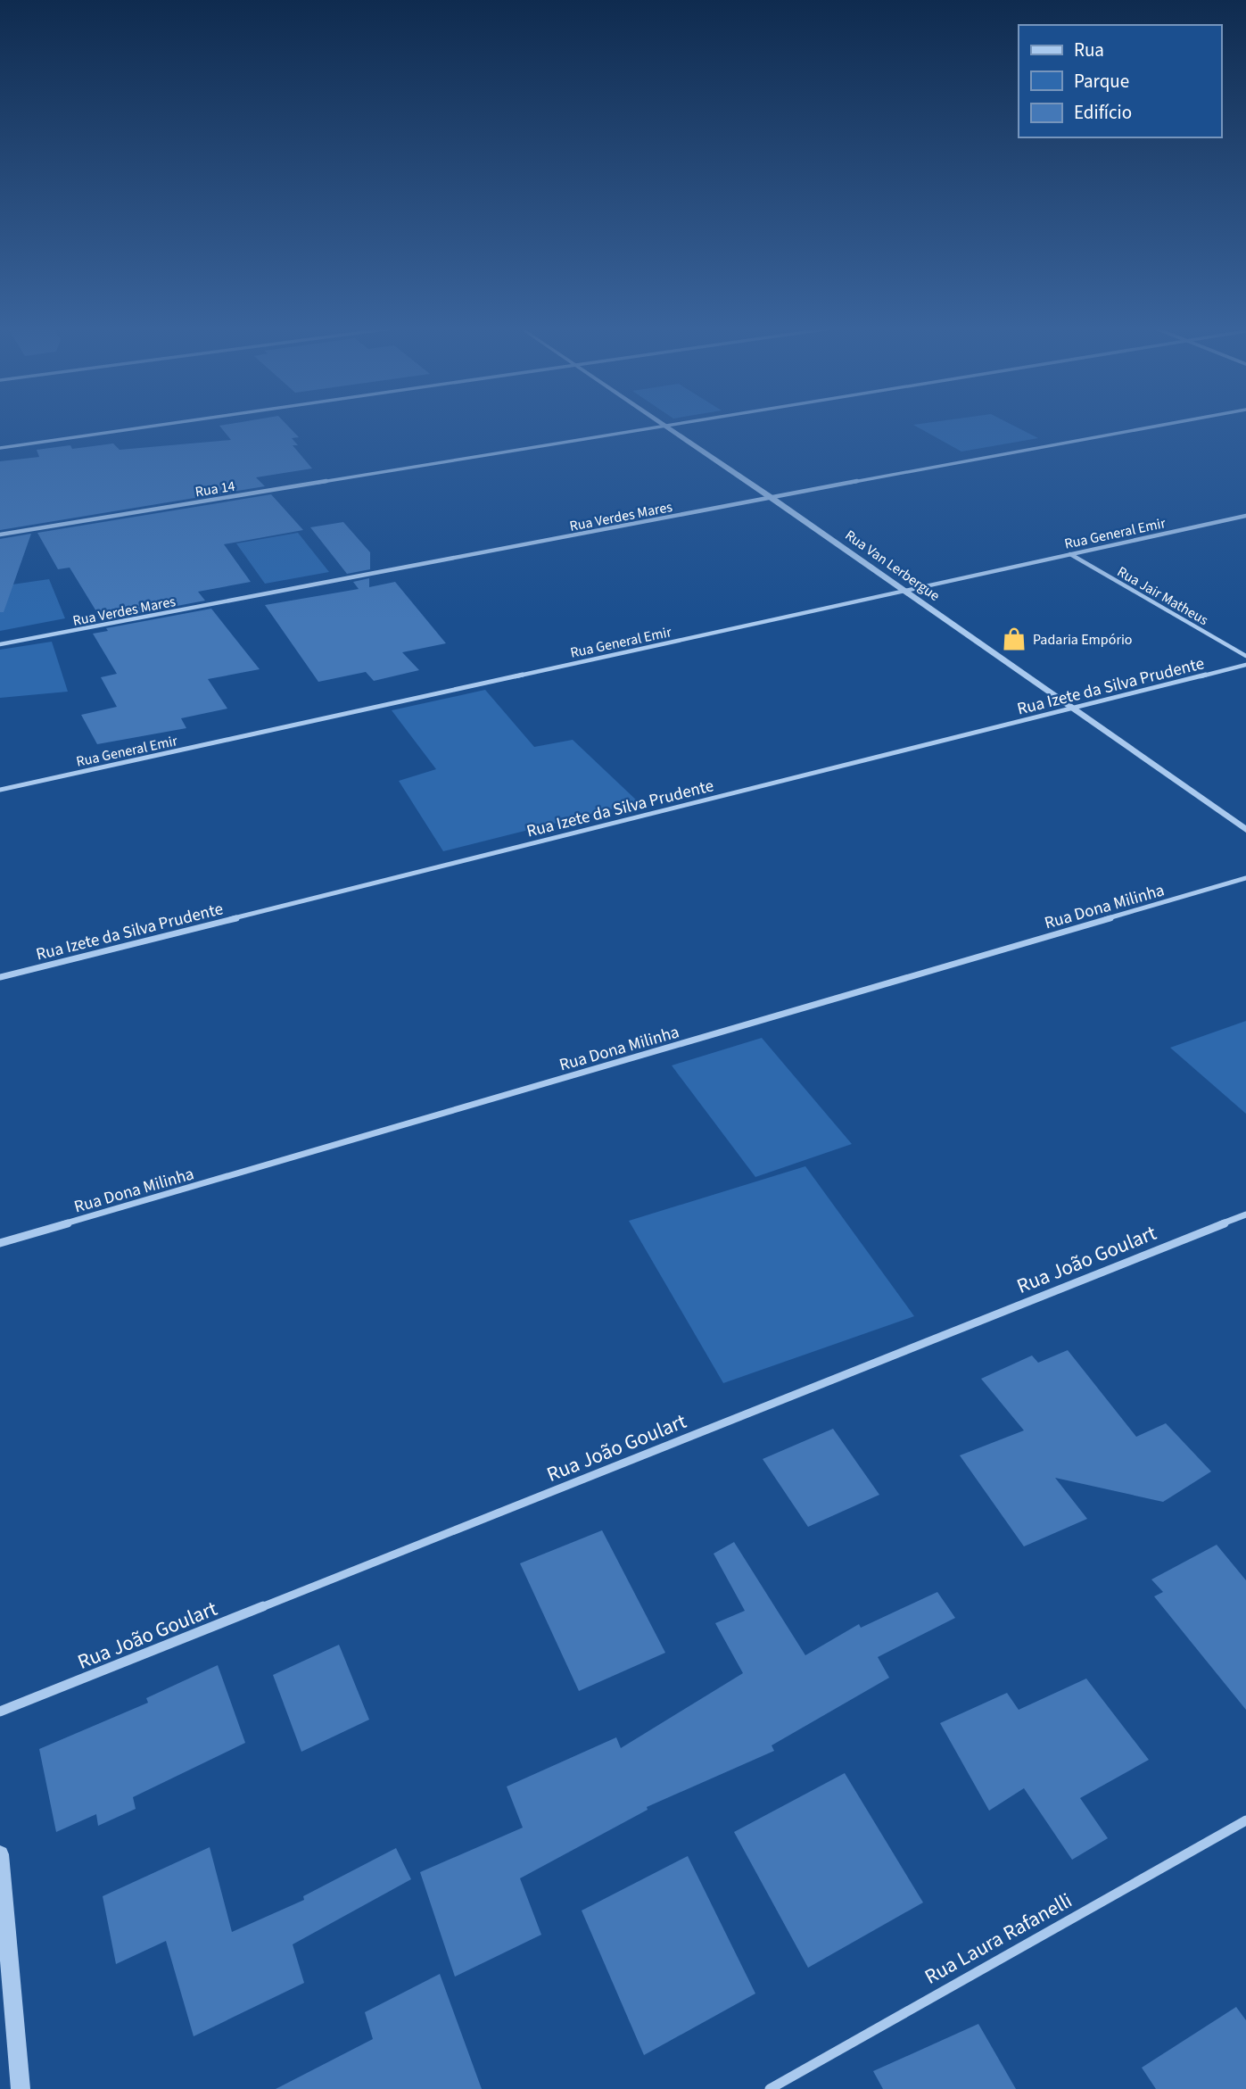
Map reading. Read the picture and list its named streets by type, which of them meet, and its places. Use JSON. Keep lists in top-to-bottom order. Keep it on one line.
{"streets":{"street":["Rua 14","Rua Verdes Mares","Rua General Emir","Rua Van Lerbergue","Rua Jair Matheus","Rua Izete da Silva Prudente","Rua Dona Milinha","Rua João Goulart","Rua Laura Rafanelli"]},"crossings":[["Rua Verdes Mares","Rua Van Lerbergue"],["Rua General Emir","Rua Van Lerbergue"],["Rua General Emir","Rua Jair Matheus"],["Rua Van Lerbergue","Rua Izete da Silva Prudente"]],"places":{"shop":["Padaria Empório"]},"legend":["Rua","Parque","Edifício"]}
